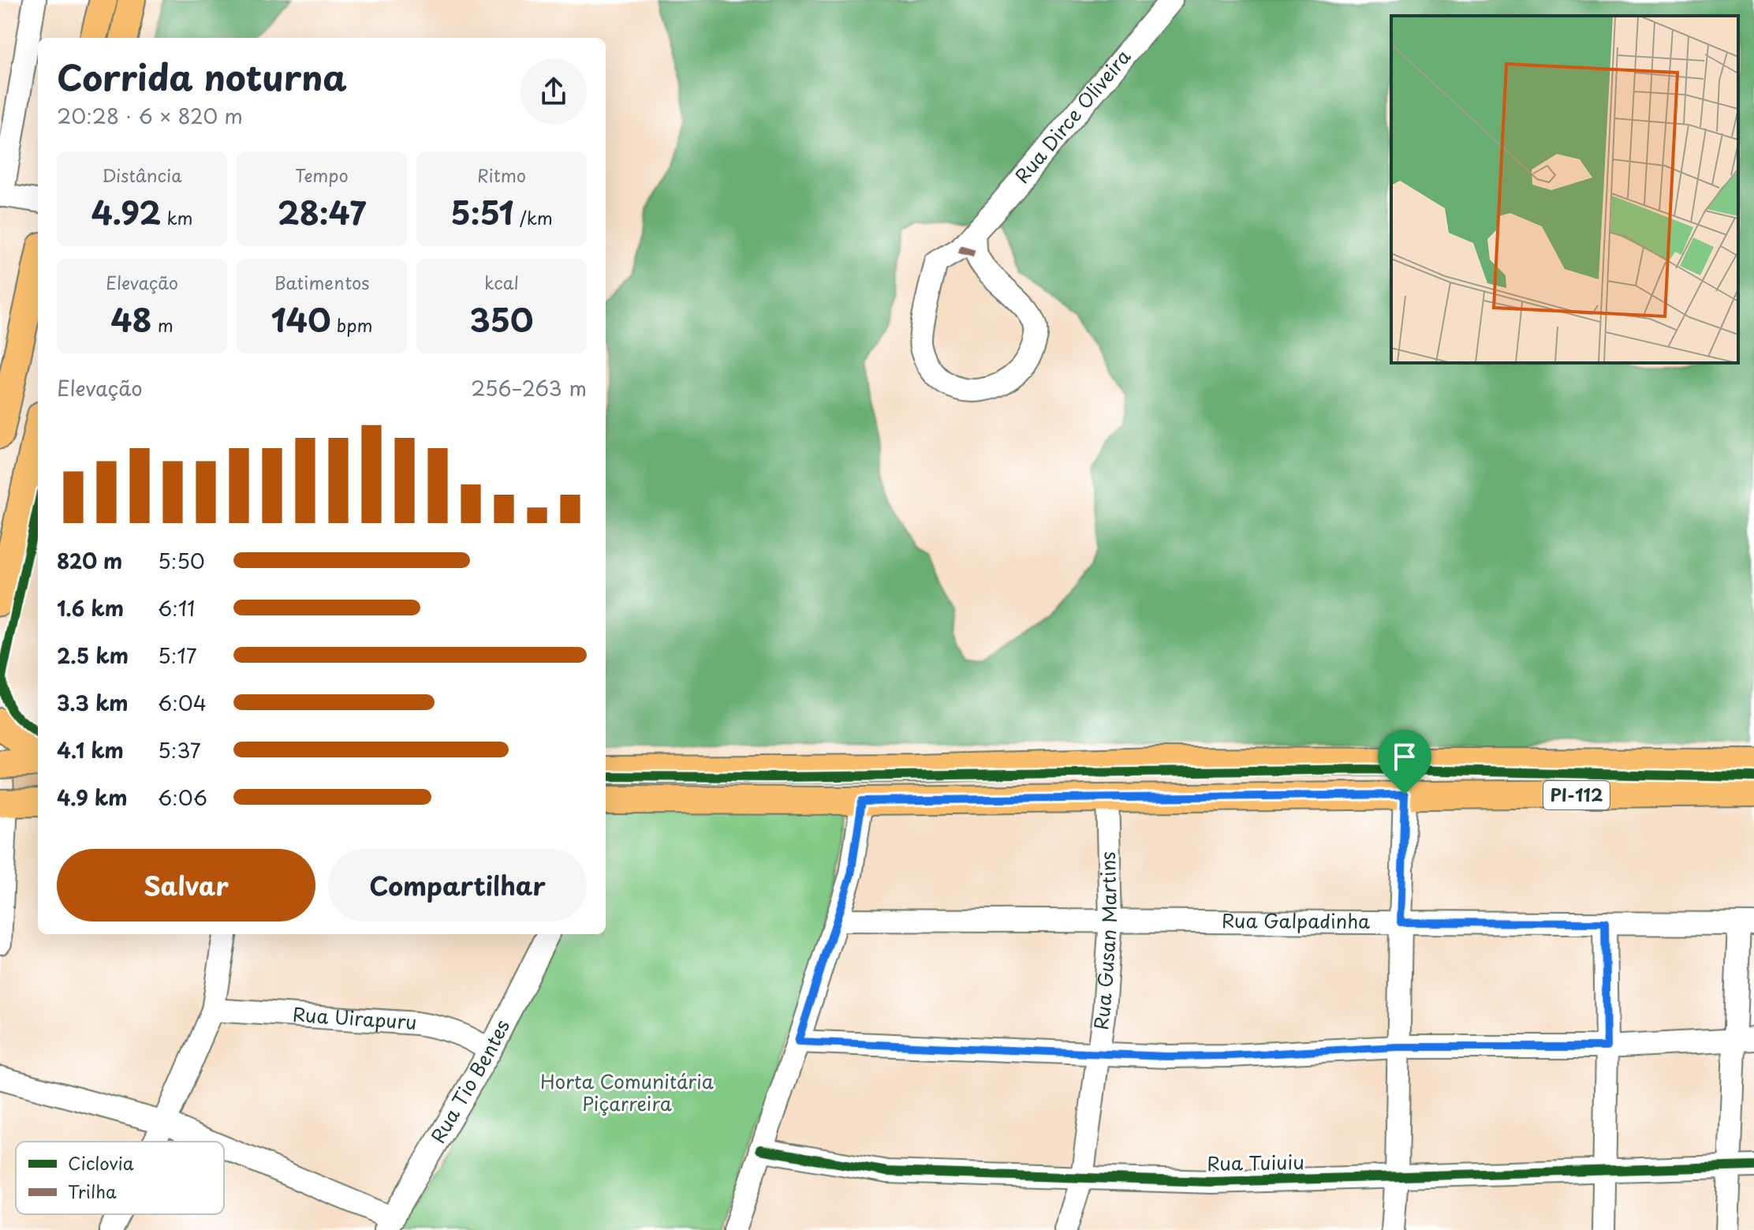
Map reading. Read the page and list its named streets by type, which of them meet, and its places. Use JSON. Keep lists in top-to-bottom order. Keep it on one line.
{"streets":{"main road":["PI-112"],"street":["Rua Dirce Oliveira","Rua Galpadinha","Rua Gusan Martins","Rua Uirapuru","Rua Tio Bentes","Rua Tuiuiu"]},"crossings":[["PI-112","Rua Gusan Martins"],["Rua Galpadinha","Rua Gusan Martins"],["Rua Gusan Martins","Rua Tuiuiu"],["Rua Uirapuru","Rua Tio Bentes"]],"parks":["Horta Comunitária Piçarreira"],"legend":["Ciclovia","Trilha"],"page":{"heading":["Corrida noturna","20:28 · 6 × 820 m"],"stats":[["Distância","4.92 km"],["Tempo","28:47"],["Ritmo","5:51 /km"],["Elevação","48 m"],["Batimentos","140 bpm"],["kcal","350"]],"chart":["Elevação","256–263 m"],"list":[{"name":"820 m","note":"5:50"},{"name":"1.6 km","note":"6:11"},{"name":"2.5 km","note":"5:17"},{"name":"3.3 km","note":"6:04"},{"name":"4.1 km","note":"5:37"},{"name":"4.9 km","note":"6:06"}],"buttons":["Salvar","Compartilhar"]}}
